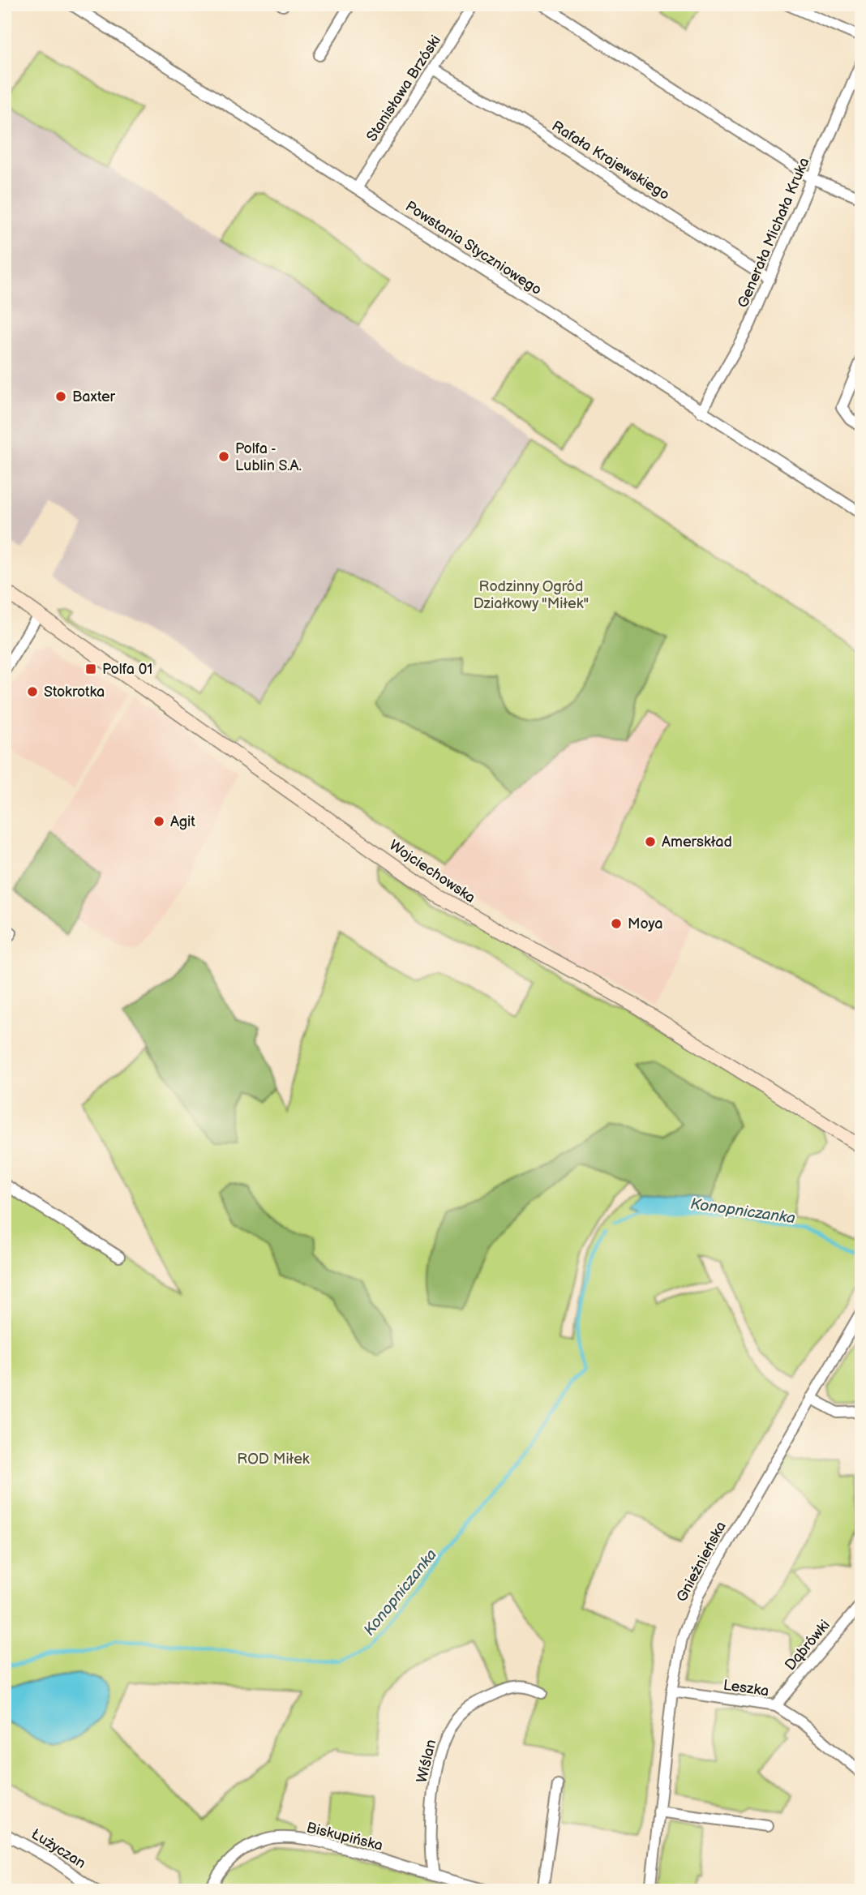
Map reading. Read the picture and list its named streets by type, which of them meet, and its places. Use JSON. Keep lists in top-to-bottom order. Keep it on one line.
{"streets":{"street":["Stanisława Brzóski","Rafała Krajewskiego","Generała Michała Kruka","Powstania Styczniowego","Wojciechowska","Gnieźnieńska","Dąbrówki","Leszka","Wiślan","Biskupińska","Łużyczan"]},"crossings":[["Stanisława Brzóski","Rafała Krajewskiego"],["Stanisława Brzóski","Powstania Styczniowego"],["Rafała Krajewskiego","Generała Michała Kruka"],["Generała Michała Kruka","Powstania Styczniowego"],["Gnieźnieńska","Leszka"],["Dąbrówki","Leszka"],["Wiślan","Biskupińska"]],"water":["Konopniczanka"],"parks":["Rodzinny Ogród Działkowy \"Miłek\"","ROD Miłek"],"places":{"other":["Baxter","Polfa - Lublin S.A.","Stokrotka","Agit","Amerskład","Moya"],"transit":["Polfa 01"]}}
